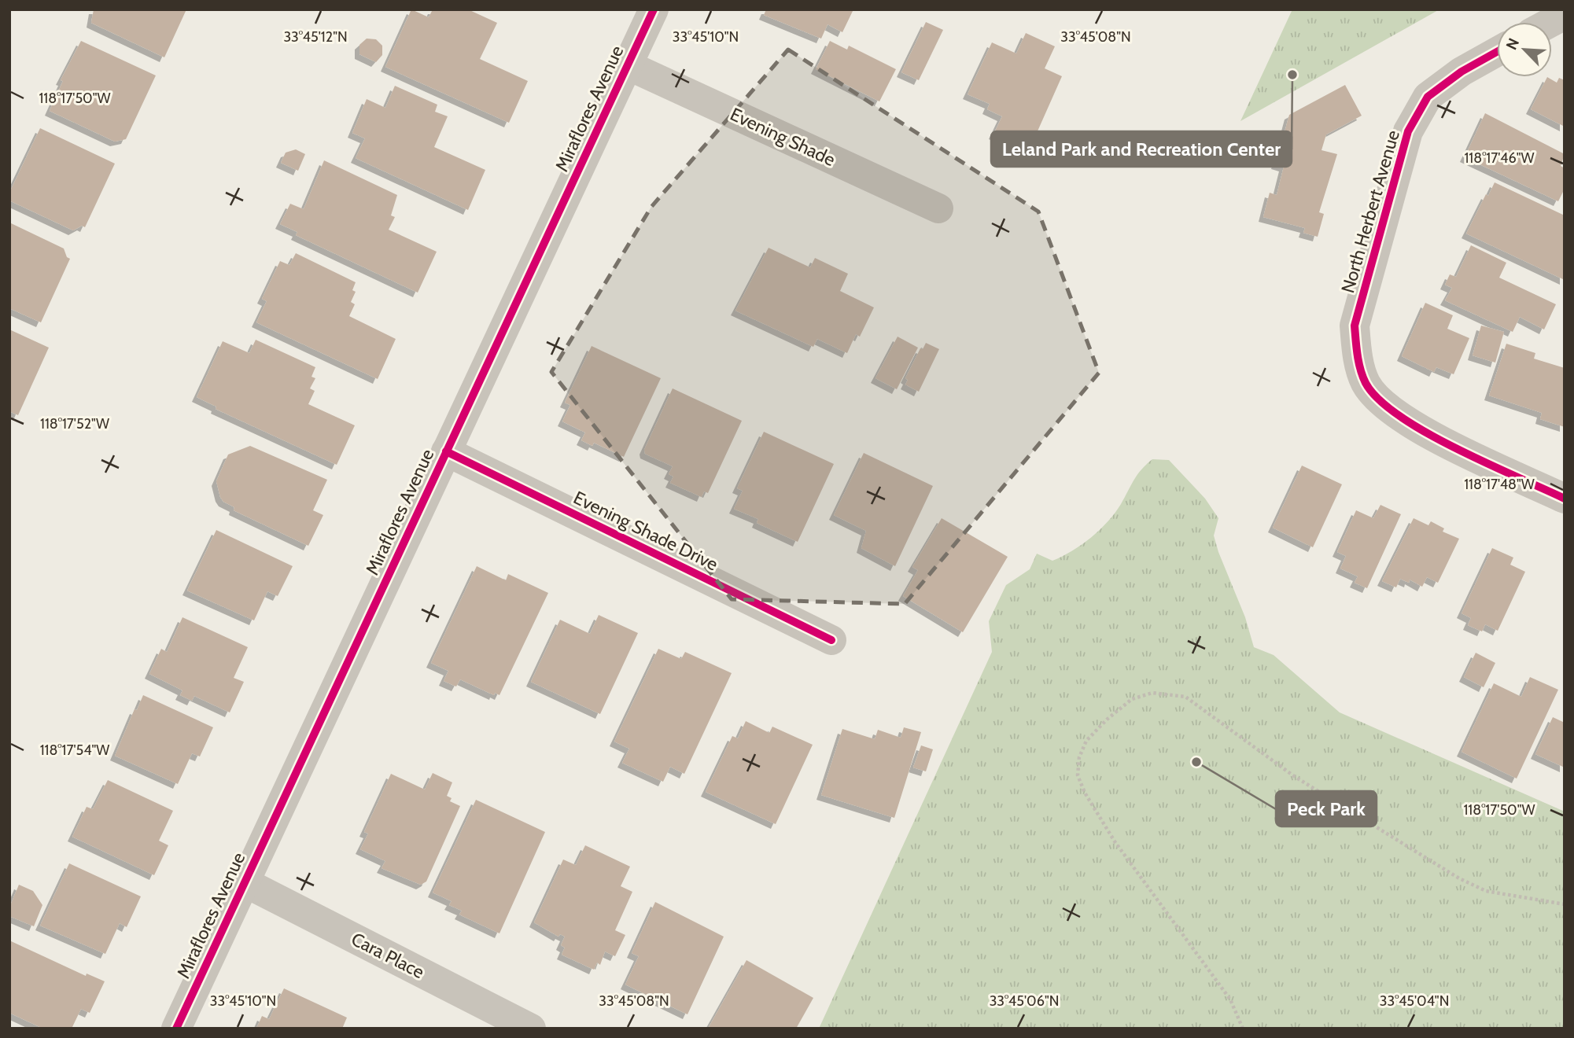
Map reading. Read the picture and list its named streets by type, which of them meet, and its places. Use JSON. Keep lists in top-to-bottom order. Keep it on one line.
{"streets":{"street":["Miraflores Avenue","Evening Shade","North Herbert Avenue","Evening Shade Drive","Cara Place"]},"crossings":[["Miraflores Avenue","Evening Shade"],["Miraflores Avenue","Evening Shade Drive"],["Miraflores Avenue","Cara Place"]],"places":["Leland Park and Recreation Center","Peck Park"],"north":"top left","coordinates":["33°45'12\"N","33°45'10\"N","33°45'08\"N","118°17'50\"W","118°17'46\"W","118°17'52\"W","118°17'48\"W","118°17'54\"W","33°45'06\"N","33°45'04\"N"]}
